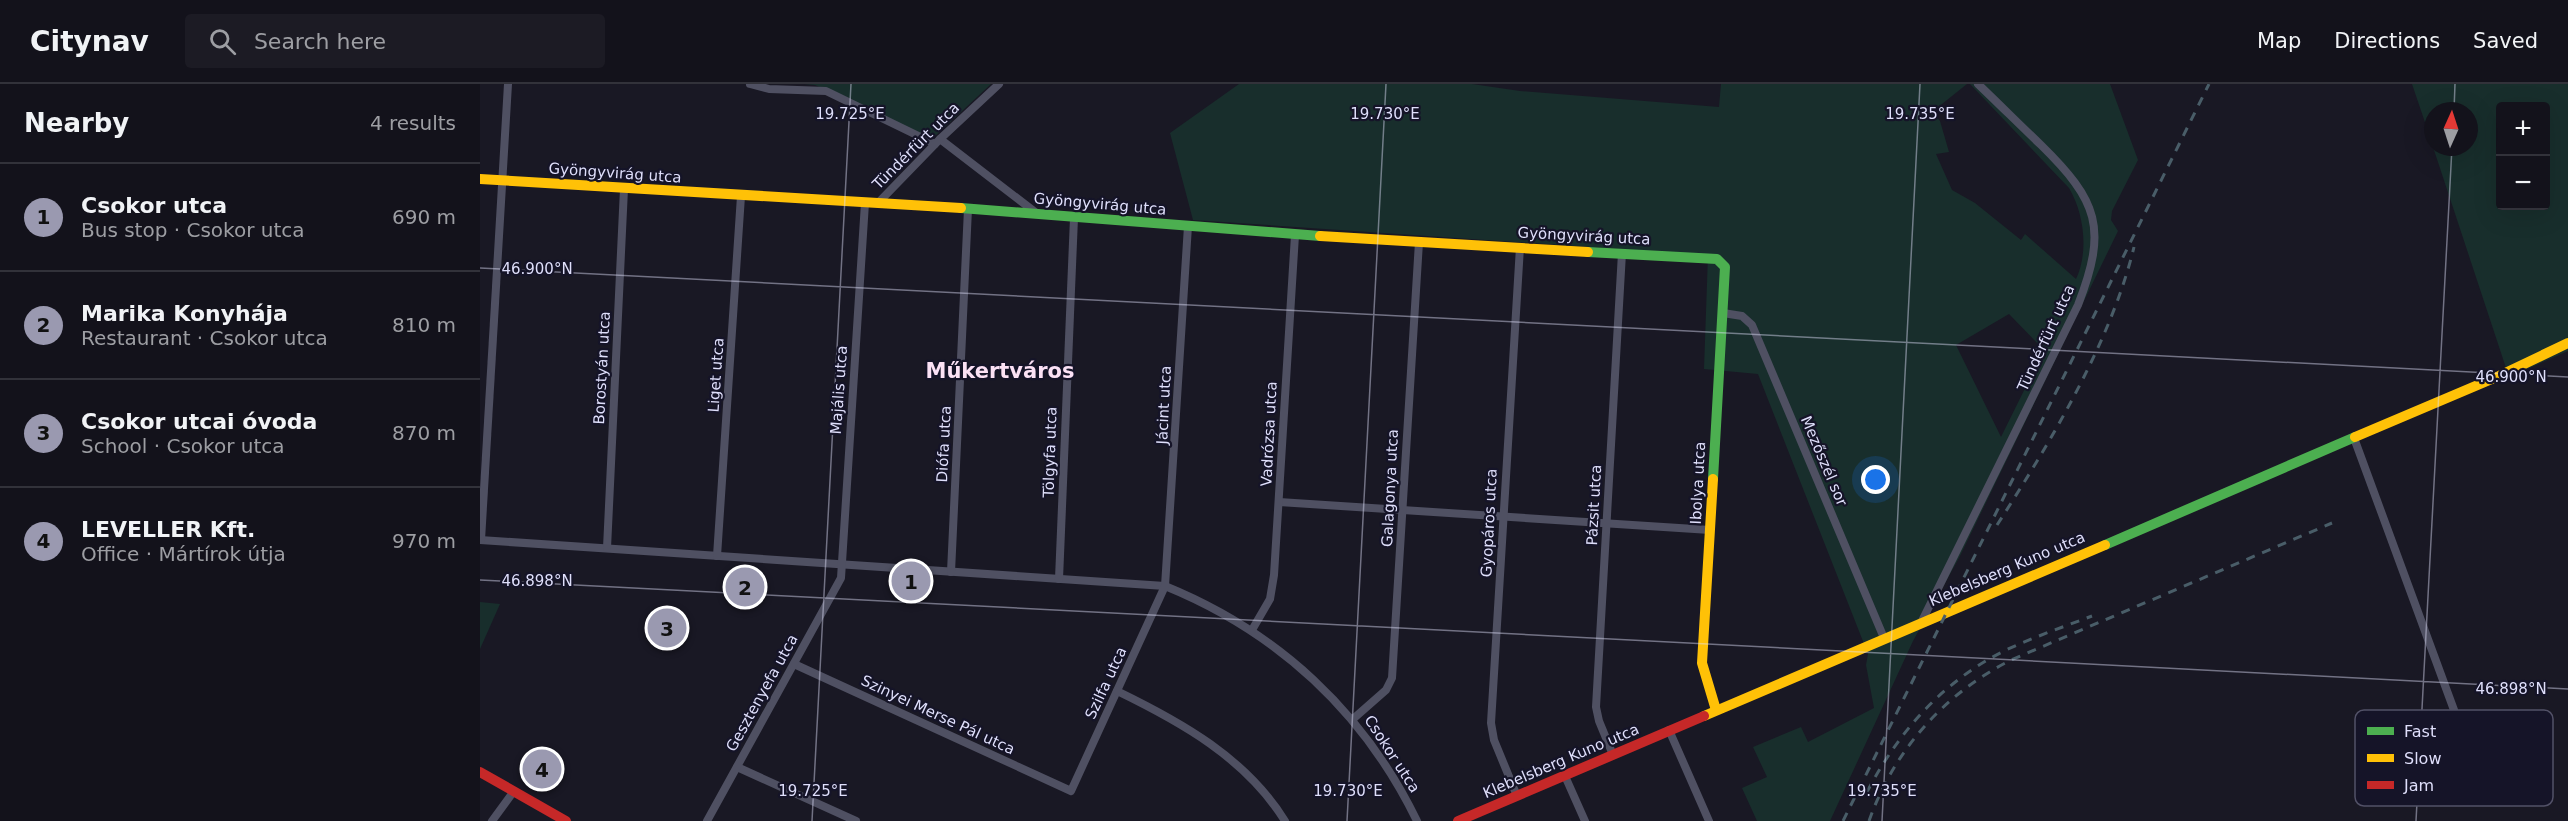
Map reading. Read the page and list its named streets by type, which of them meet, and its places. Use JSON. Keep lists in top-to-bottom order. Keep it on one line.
{"streets":{"street":["Tündérfürt utca","Gyöngyvirág utca","Borostyán utca","Liget utca","Majális utca","Jácint utca","Vadrózsa utca","Diófa utca","Tölgyfa utca","Mezőszél sor","Ibolya utca","Galagonya utca","Pázsit utca","Gyopáros utca","Klebelsberg Kuno utca","Szilfa utca","Gesztenyefa utca","Szinyei Merse Pál utca","Csokor utca"]},"crossings":[["Tündérfürt utca","Gyöngyvirág utca"],["Tündérfürt utca","Klebelsberg Kuno utca"],["Gyöngyvirág utca","Borostyán utca"],["Gyöngyvirág utca","Liget utca"],["Gyöngyvirág utca","Majális utca"],["Gyöngyvirág utca","Jácint utca"],["Gyöngyvirág utca","Vadrózsa utca"],["Gyöngyvirág utca","Diófa utca"],["Gyöngyvirág utca","Tölgyfa utca"],["Gyöngyvirág utca","Ibolya utca"],["Gyöngyvirág utca","Galagonya utca"],["Gyöngyvirág utca","Pázsit utca"],["Gyöngyvirág utca","Gyopáros utca"],["Borostyán utca","Csokor utca"],["Liget utca","Csokor utca"],["Majális utca","Gesztenyefa utca"],["Majális utca","Csokor utca"],["Jácint utca","Szilfa utca"],["Jácint utca","Csokor utca"],["Vadrózsa utca","Csokor utca"],["Diófa utca","Csokor utca"],["Tölgyfa utca","Csokor utca"],["Mezőszél sor","Ibolya utca"],["Mezőszél sor","Klebelsberg Kuno utca"],["Ibolya utca","Klebelsberg Kuno utca"],["Galagonya utca","Csokor utca"],["Pázsit utca","Klebelsberg Kuno utca"],["Gyopáros utca","Klebelsberg Kuno utca"],["Szilfa utca","Szinyei Merse Pál utca"],["Szilfa utca","Csokor utca"],["Gesztenyefa utca","Szinyei Merse Pál utca"]],"districts":["Műkertváros"],"legend":["Fast","Slow","Jam"],"north":"top","page":{"header":"Citynav","search":"Search here","nav":["Map","Directions","Saved"],"heading":["Nearby","4 results"],"map_buttons":["+","−"],"list":[{"mark":"1","name":"Csokor utca","note":"Bus stop · Csokor utca","value":"690 m"},{"mark":"2","name":"Marika Konyhája","note":"Restaurant · Csokor utca","value":"810 m"},{"mark":"3","name":"Csokor utcai óvoda","note":"School · Csokor utca","value":"870 m"},{"mark":"4","name":"LEVELLER Kft.","note":"Office · Mártírok útja","value":"970 m"}],"pins":["1","2","3","4"]},"coordinates":["19.725°E","19.730°E","19.735°E","46.900°N","46.898°N"]}
